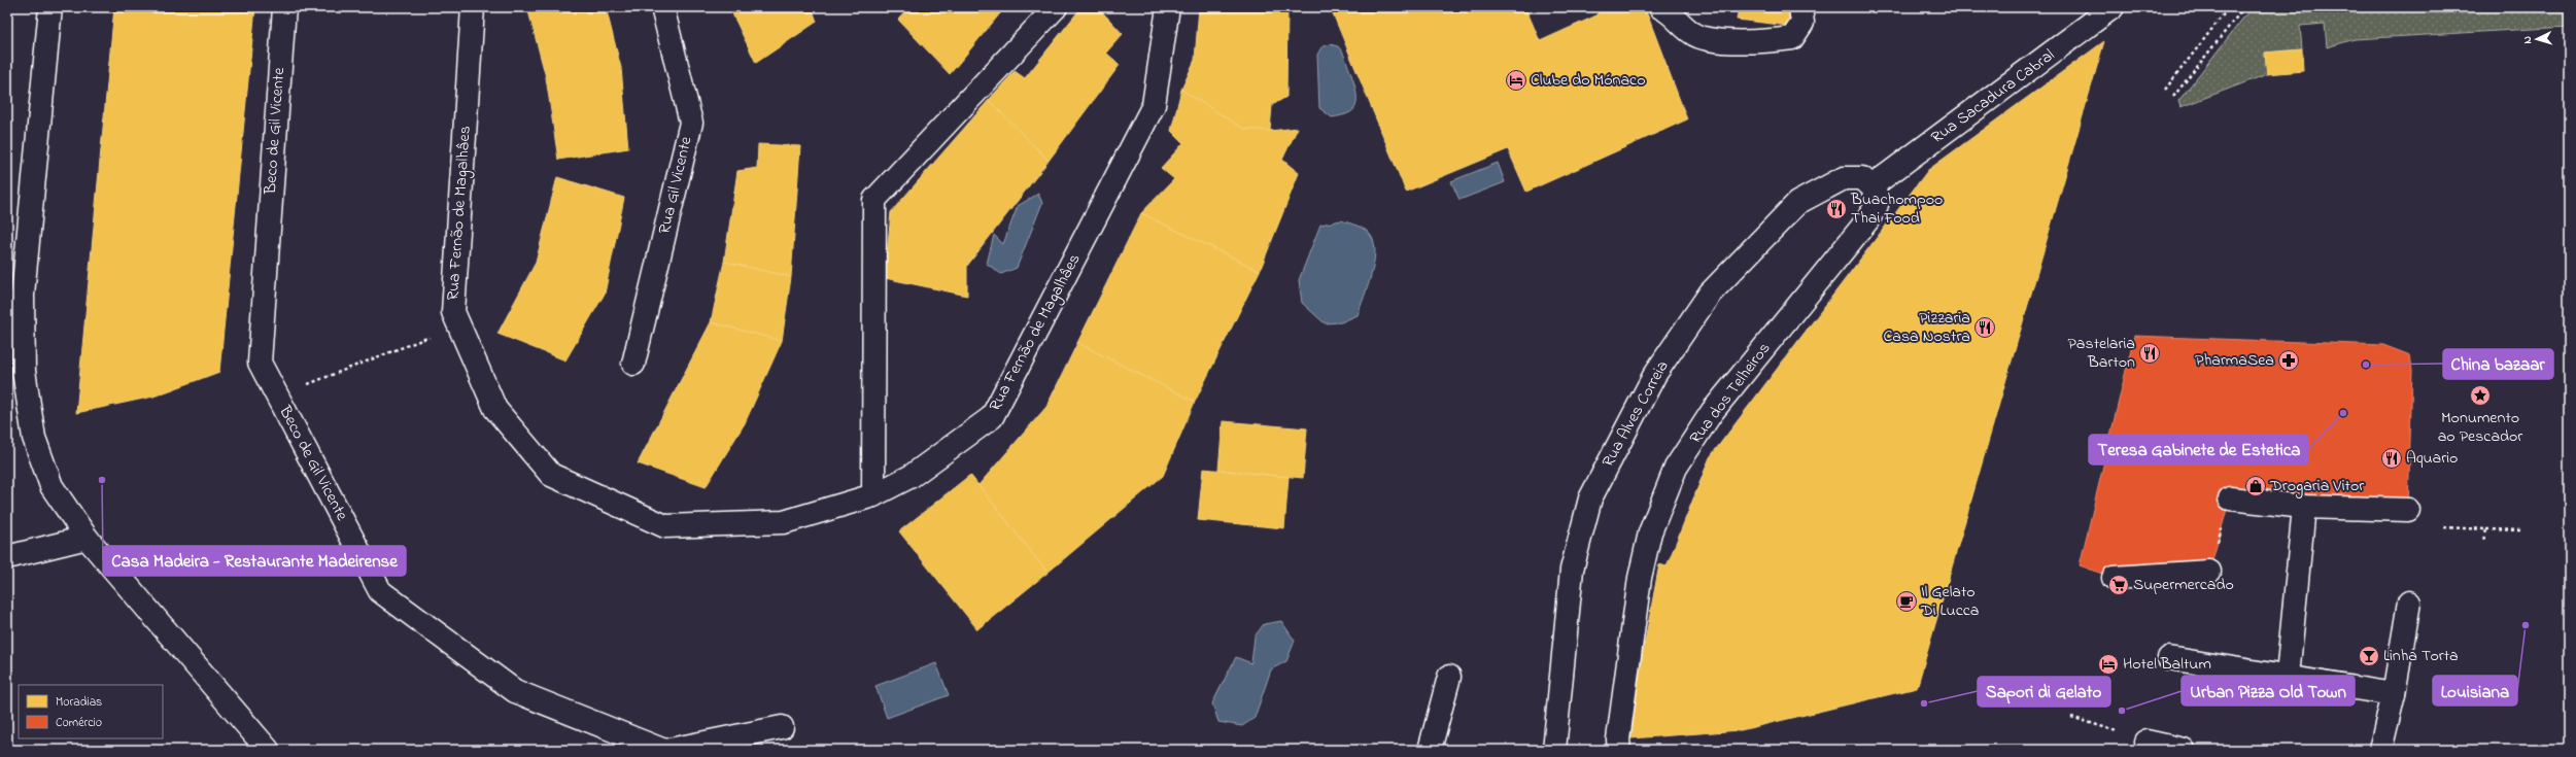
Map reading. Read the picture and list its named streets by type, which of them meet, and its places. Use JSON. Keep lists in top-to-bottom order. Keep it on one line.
{"streets":{"street":["Rua Sacadura Cabral","Beco de Gil Vicente","Rua Gil Vicente","Rua Fernão de Magalhâes","Rua dos Telheiros","Rua Alves Correia"]},"crossings":[["Rua Sacadura Cabral","Rua dos Telheiros"],["Rua Sacadura Cabral","Rua Alves Correia"],["Rua dos Telheiros","Rua Alves Correia"]],"places":{"hotel":["Clube do Mónaco","Hotel Baltum"],"restaurant":["Buachompoo Thai Food","Pizzaria Casa Nostra","Pastelaria Barton","Aquario"],"pharmacy":["PharmaSea"],"other":["China bazaar","Teresa Gabinete de Estetica","Casa Madeira - Restaurante Madeirense","Louisiana","Sapori di Gelato","Urban Pizza Old Town"],"place":["Monumento ao Pescador"],"shop":["Drogaria Vitor"],"supermarket":["Supermercado"],"cafe":["Il Gelato Di Lucca"],"bar":["Linha Torta"]},"legend":["Moradias","Comércio"],"north":"left"}
